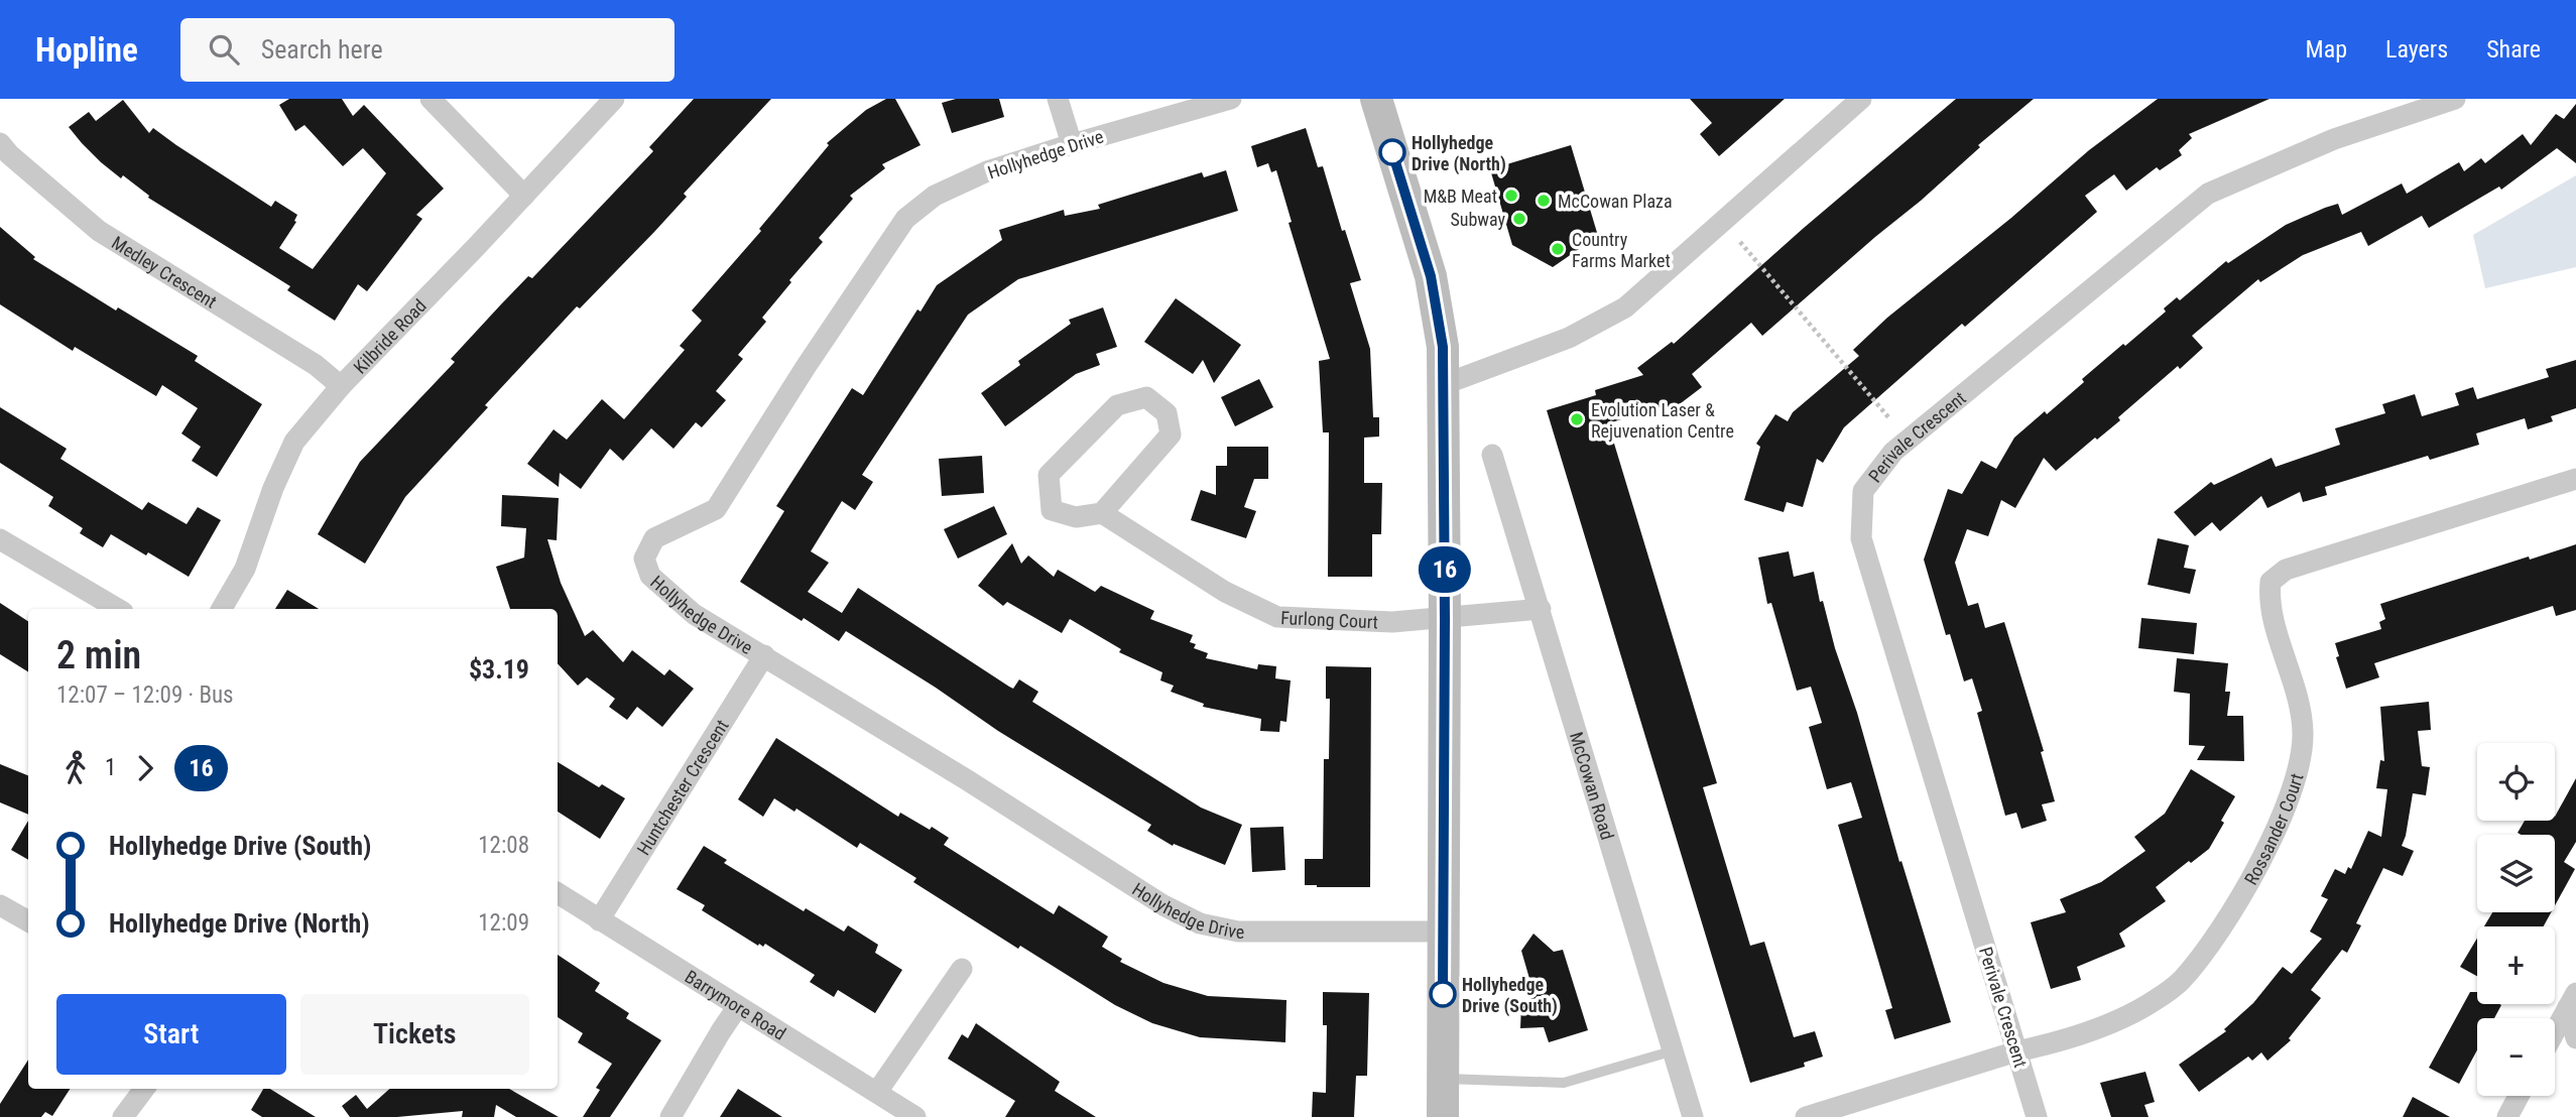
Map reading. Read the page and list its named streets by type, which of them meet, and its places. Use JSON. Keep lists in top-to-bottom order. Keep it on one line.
{"streets":{"street":["Hollyhedge Drive","Medley Crescent","Kilbride Road","Perivale Crescent","Furlong Court","McCowan Road","Huntchester Crescent","Rossander Court","Barrymore Road"]},"crossings":[["Hollyhedge Drive","Huntchester Crescent"],["Medley Crescent","Kilbride Road"],["Perivale Crescent","Rossander Court"],["Furlong Court","McCowan Road"],["Huntchester Crescent","Barrymore Road"]],"places":["Hollyhedge Drive (North)","M&B Meat","McCowan Plaza","Subway","Country Farms Market","Evolution Laser & Rejuvenation Centre","Hollyhedge Drive (South)"],"lines":["bus line 16"],"page":{"header":"Hopline","search":"Search here","nav":["Map","Layers","Share"],"on_map":"16","heading":["2 min","12:07 – 12:09 · Bus","$3.19"],"legs":["1","16"],"map_buttons":["+","−"],"list":[{"name":"Hollyhedge Drive (South)","value":"12:08"},{"name":"Hollyhedge Drive (North)","value":"12:09"}],"buttons":["Start","Tickets"]}}
